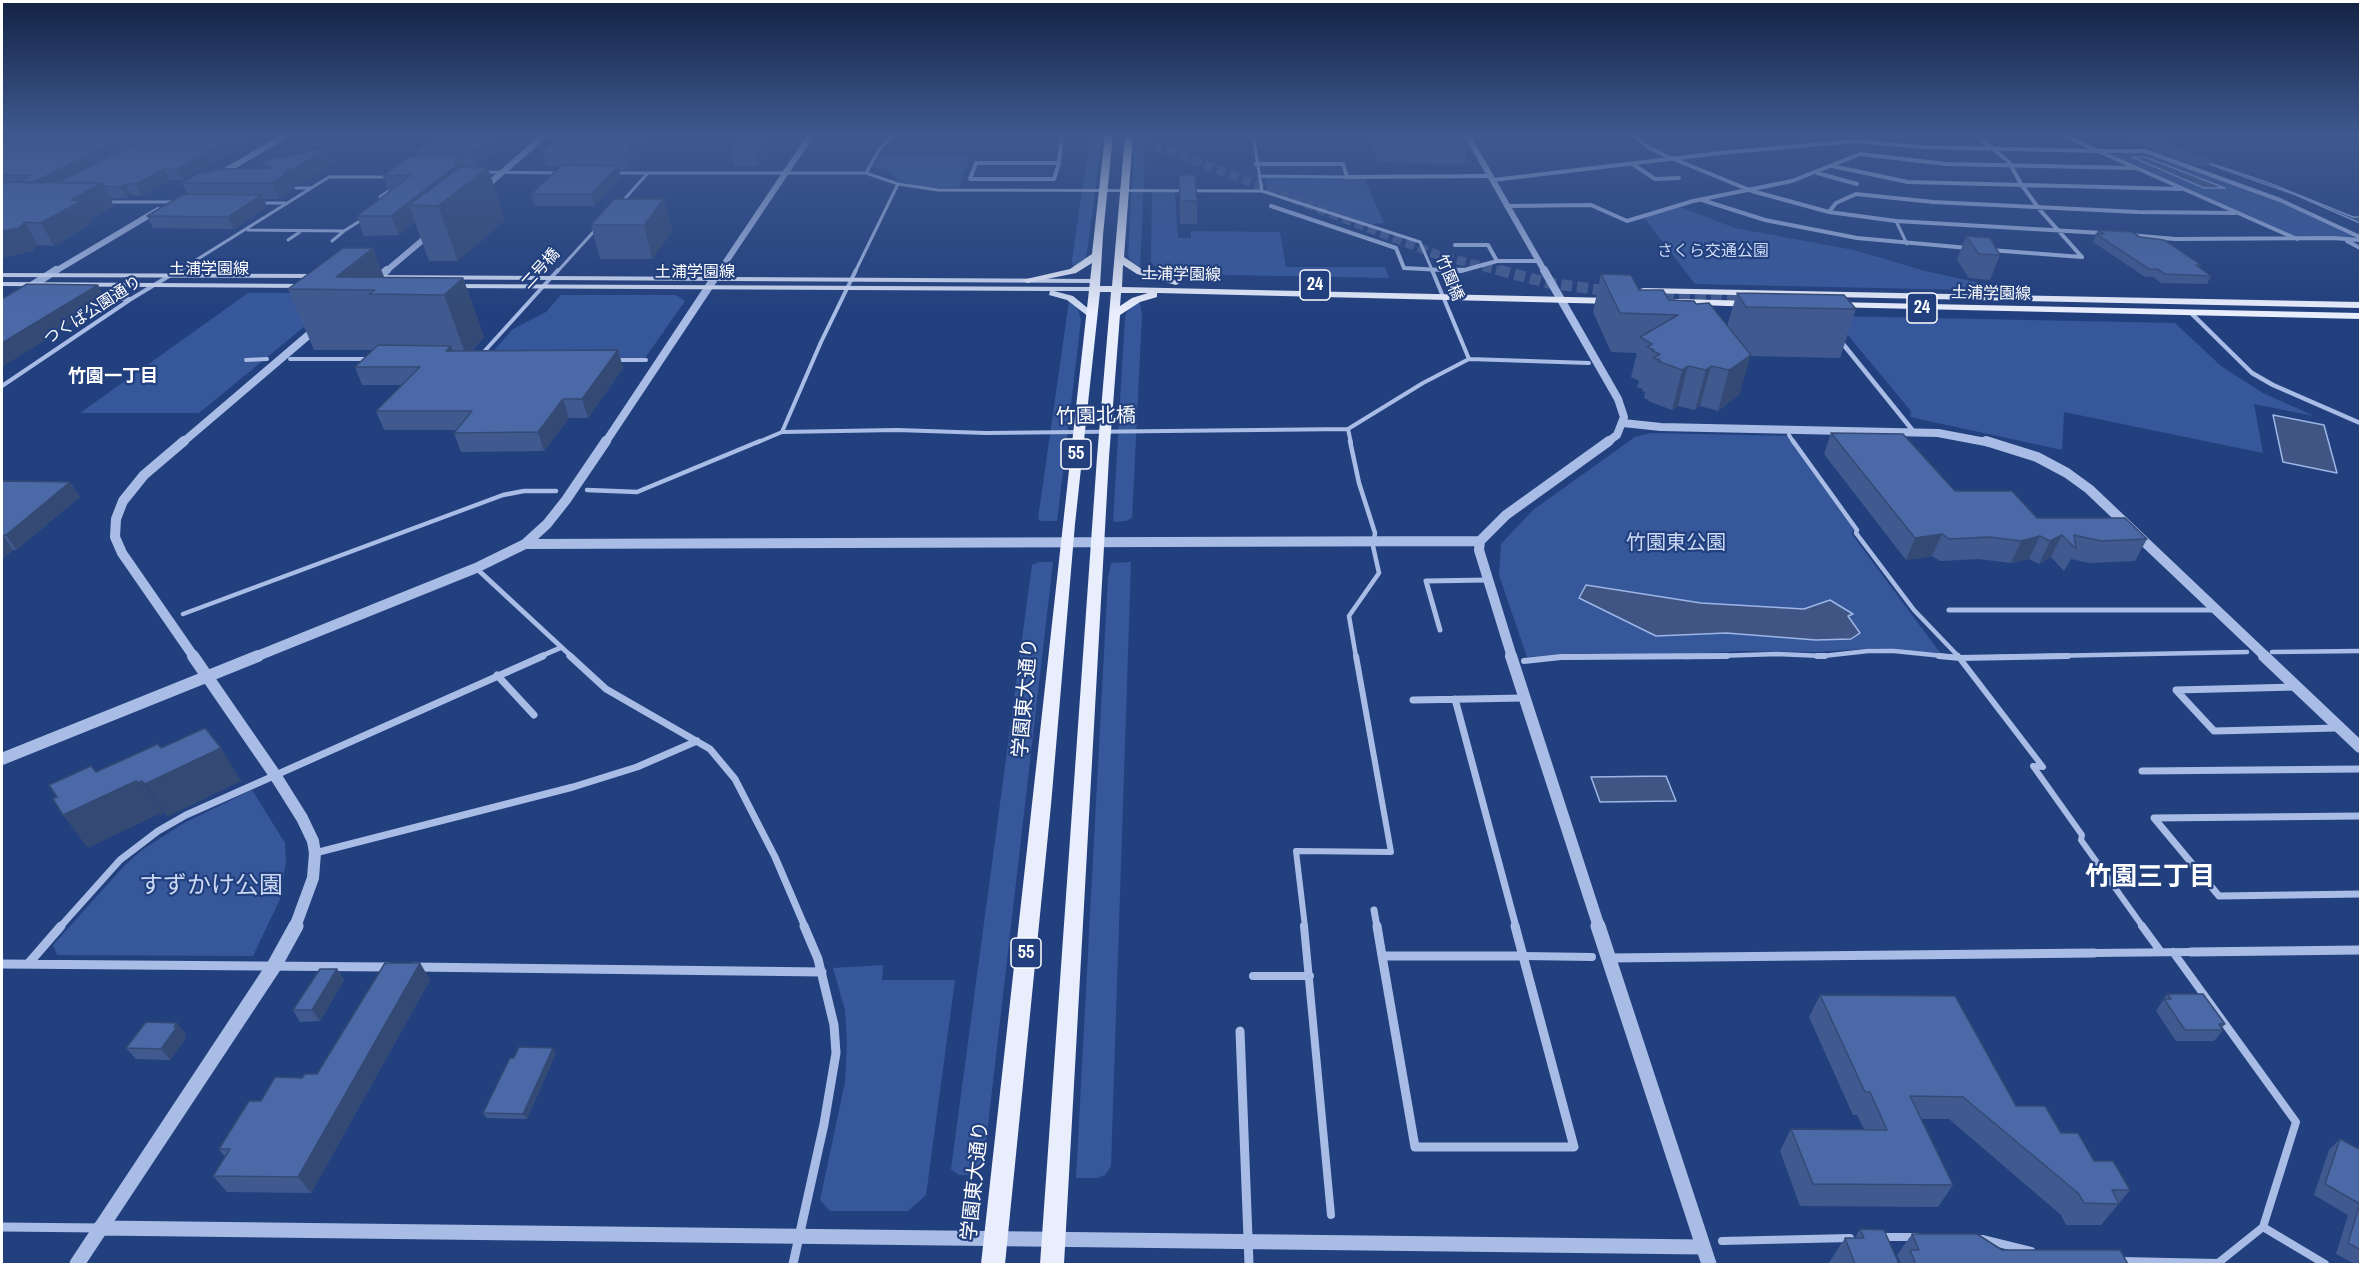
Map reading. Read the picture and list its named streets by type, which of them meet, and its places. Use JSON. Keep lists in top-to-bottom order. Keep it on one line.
{"streets":{"main road":["土浦学園線","24","55","学園東大通り"],"street":["二号橋","竹園橋","つくば公園通り","竹園北橋"]},"crossings":[["土浦学園線","24"],["土浦学園線","55"],["土浦学園線","学園東大通り"]],"districts":["竹園一丁目","竹園三丁目"],"parks":["さくら交通公園","竹園東公園","すずかけ公園"]}
